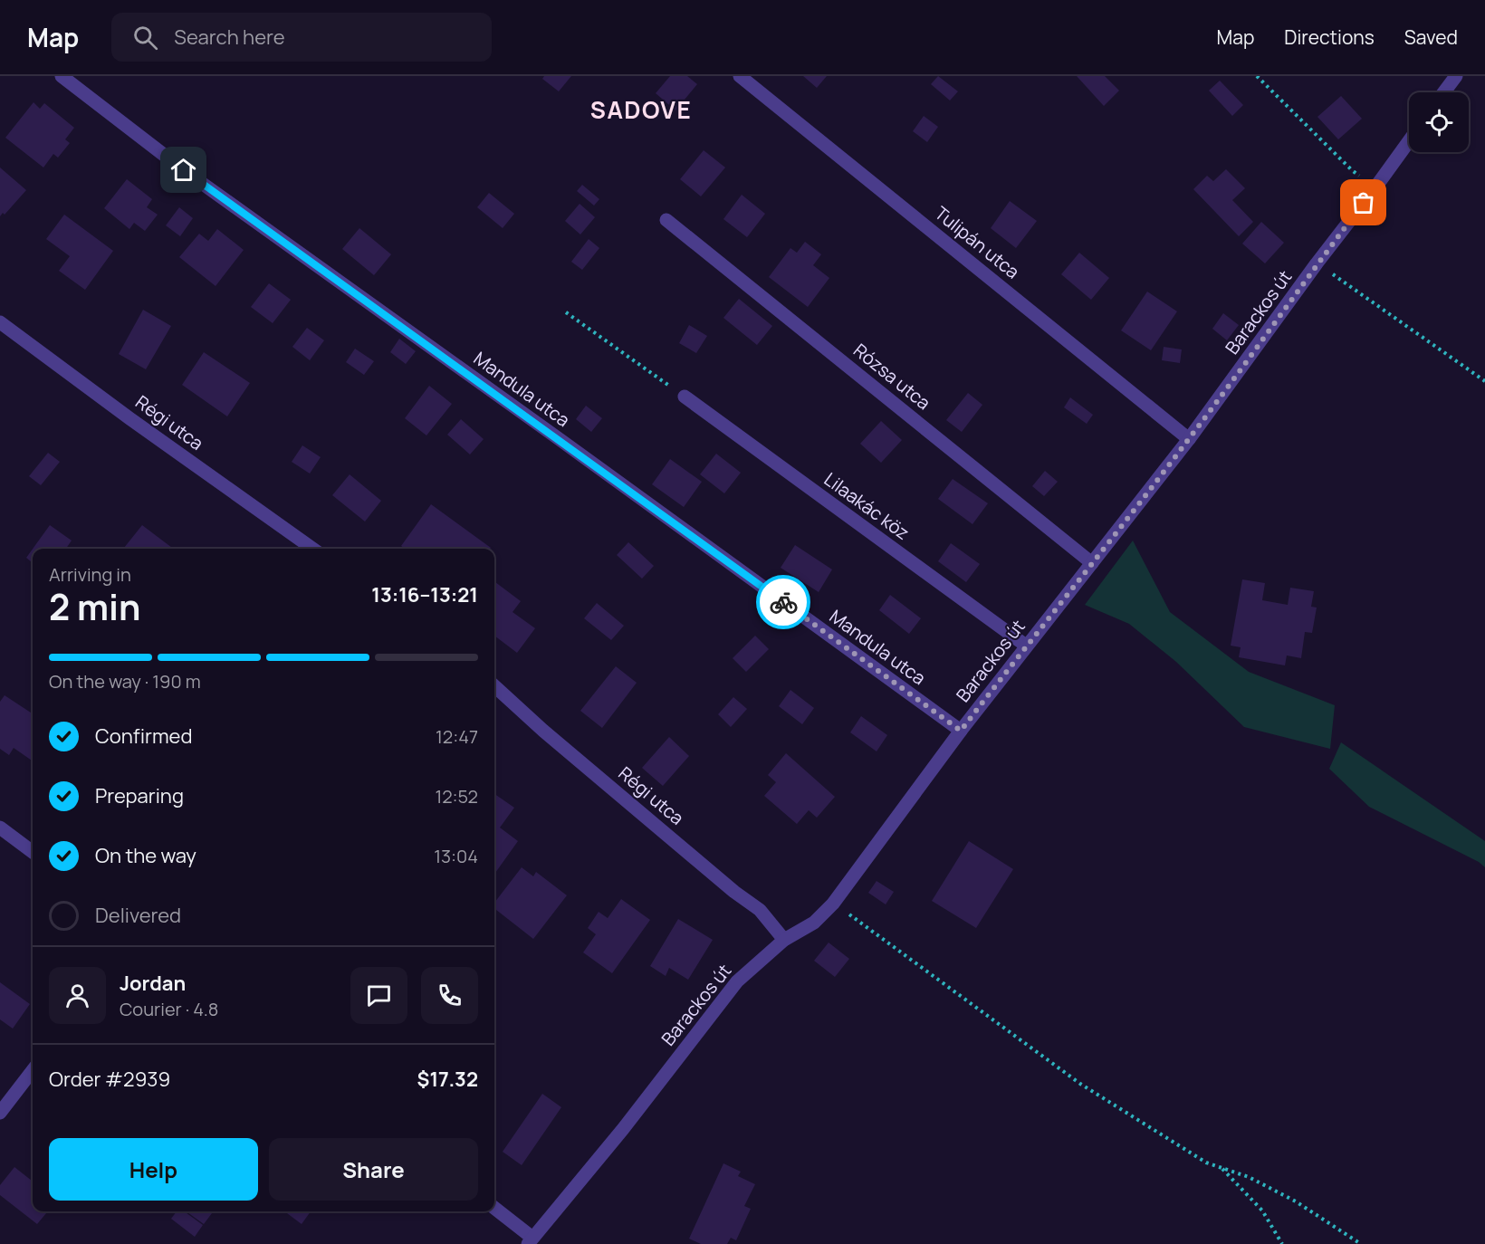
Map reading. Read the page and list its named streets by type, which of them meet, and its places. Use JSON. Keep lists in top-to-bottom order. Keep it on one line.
{"streets":{"street":["Tulipán utca","Barackos út","Rózsa utca","Mandula utca","Régi utca","Lilaakác köz"]},"crossings":[["Tulipán utca","Barackos út"],["Barackos út","Rózsa utca"],["Barackos út","Mandula utca"],["Barackos út","Régi utca"],["Barackos út","Lilaakác köz"]],"districts":["SADOVE"],"page":{"header":"Map","search":"Search here","nav":["Map","Directions","Saved"],"heading":["2 min","Arriving in","13:16–13:21"],"panel":["Jordan","Courier · 4.8","Order #2939","$17.32"],"bar":"On the way · 190 m","list":[["Confirmed","12:47"],["Preparing","12:52"],["On the way","13:04"],"Delivered"],"buttons":["Help","Share"]}}
